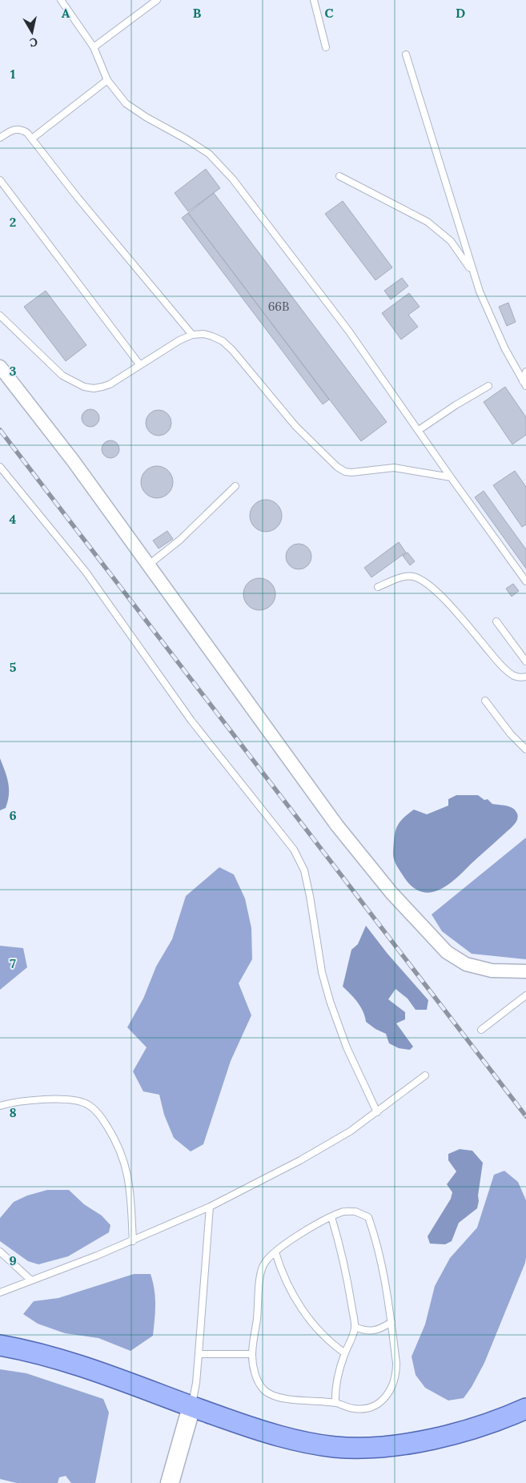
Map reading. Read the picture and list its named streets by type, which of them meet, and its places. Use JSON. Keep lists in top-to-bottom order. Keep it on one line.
{"house_numbers":["66В"],"north":"bottom","grid":{"columns":["A","B","C","D"],"rows":["1","2","3","4","5","6","7","8","9"]}}
